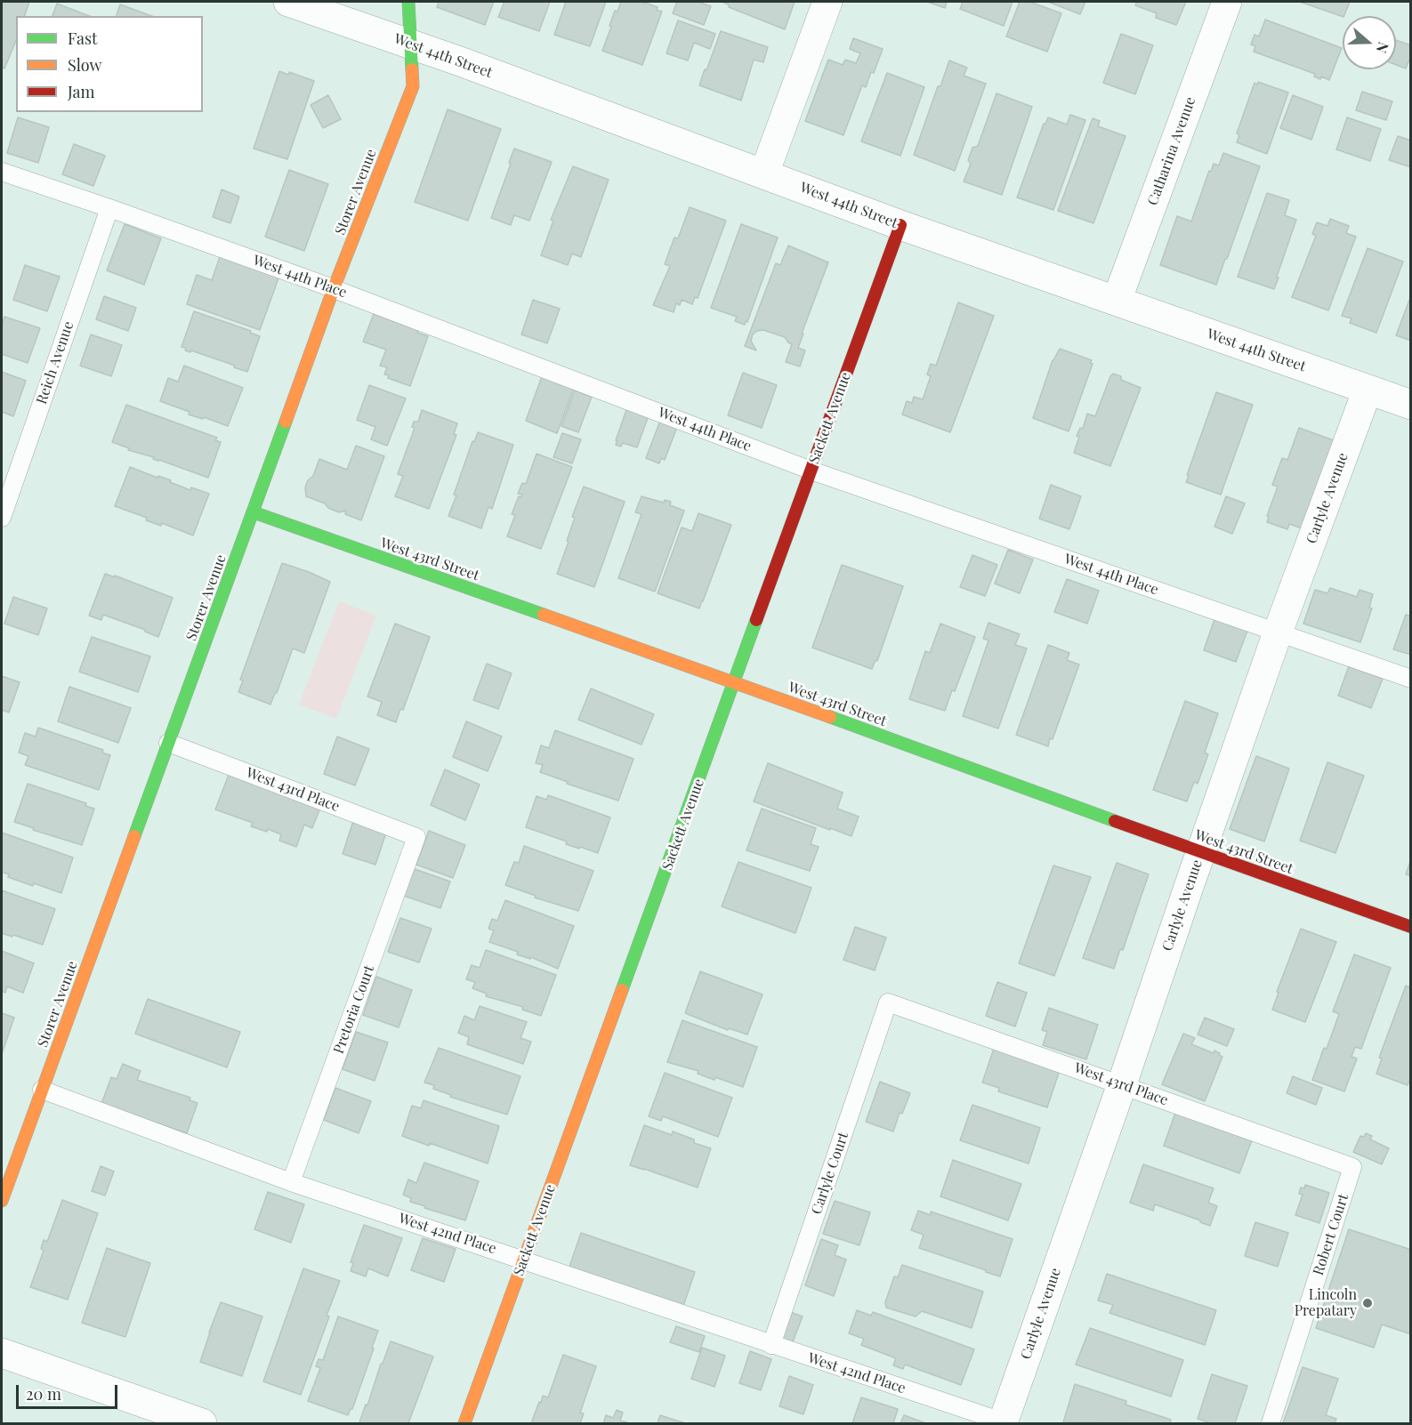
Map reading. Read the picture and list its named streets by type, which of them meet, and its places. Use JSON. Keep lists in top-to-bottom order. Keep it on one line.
{"streets":{"street":["West 44th Street","Catharina Avenue","Storer Avenue","Sackett Avenue","Carlyle Avenue","West 43rd Street"],"lane":["West 44th Place","Reich Avenue","West 43rd Place","Pretoria Court","Carlyle Court","West 42nd Place","Robert Court"]},"crossings":[["West 44th Street","Catharina Avenue"],["West 44th Street","Storer Avenue"],["West 44th Street","Sackett Avenue"],["West 44th Street","Carlyle Avenue"],["Storer Avenue","West 44th Place"],["Storer Avenue","West 43rd Street"],["Storer Avenue","West 43rd Place"],["Storer Avenue","West 42nd Place"],["West 44th Place","Reich Avenue"],["West 44th Place","Sackett Avenue"],["West 44th Place","Carlyle Avenue"],["Sackett Avenue","West 43rd Street"],["Sackett Avenue","West 42nd Place"],["Carlyle Avenue","West 43rd Street"],["Carlyle Avenue","West 43rd Place"],["Carlyle Avenue","West 42nd Place"],["West 43rd Place","Pretoria Court"],["West 43rd Place","Carlyle Court"],["West 43rd Place","Robert Court"],["Pretoria Court","West 42nd Place"],["Carlyle Court","West 42nd Place"]],"places":["Lincoln Prepatary"],"legend":["Fast","Slow","Jam"],"scale_bar":"20 m","north":"right"}
